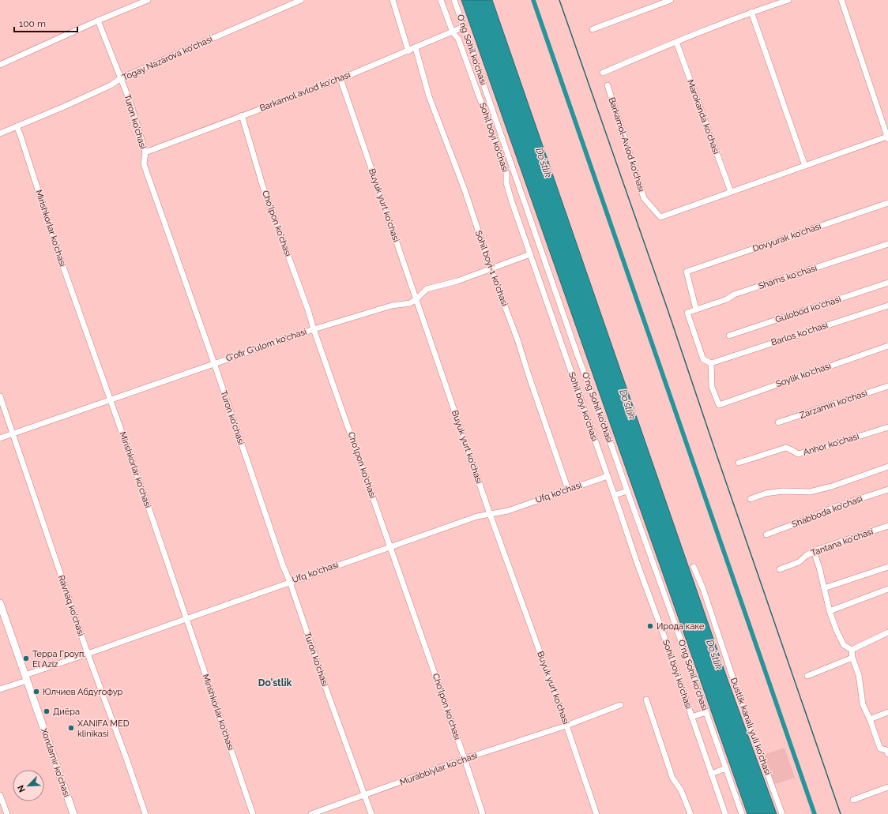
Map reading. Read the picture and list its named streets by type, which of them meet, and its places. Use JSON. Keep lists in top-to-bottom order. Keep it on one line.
{"streets":{"main road":["Xondamir ko'chasi"],"street":["O'ng Sohil ko'chasi","Togay Nazarova ko'chasi","Barkamol avlod ko'chasi","Marokanda ko'chasi","Turon ko'chasi","Sohil boyi ko'chasi","Barkamol-Avlod ko'chasi","Buyuk yurt ko'chasi","Cho'lpon ko'chasi","Mirishkorlar ko'chasi","Dovyurak ko'chasi","Sohil boyi-1 ko'chasi","Shams ko'chasi","Gulobod ko'chasi","Barlos ko'chasi","G'ofir G'ulom ko'chasi","Soylik ko'chasi","Zarzamin ko'chasi","Anhor ko'chasi","Ufq ko'chasi","Shabboda ko'chasi","Tantana ko'chasi","Ravnaq ko'chasi","Dustlik kanali yuli ko'chasi","Murabbiylar ko'chasi"]},"crossings":[["O'ng Sohil ko'chasi","Barkamol avlod ko'chasi"],["Togay Nazarova ko'chasi","Turon ko'chasi"],["Togay Nazarova ko'chasi","Mirishkorlar ko'chasi"],["Barkamol avlod ko'chasi","Turon ko'chasi"],["Barkamol avlod ko'chasi","Sohil boyi ko'chasi"],["Barkamol avlod ko'chasi","Buyuk yurt ko'chasi"],["Barkamol avlod ko'chasi","Cho'lpon ko'chasi"],["Barkamol avlod ko'chasi","Sohil boyi-1 ko'chasi"],["Marokanda ko'chasi","Barkamol-Avlod ko'chasi"],["Turon ko'chasi","G'ofir G'ulom ko'chasi"],["Turon ko'chasi","Ufq ko'chasi"],["Turon ko'chasi","Murabbiylar ko'chasi"],["Sohil boyi ko'chasi","G'ofir G'ulom ko'chasi"],["Sohil boyi ko'chasi","Ufq ko'chasi"],["Buyuk yurt ko'chasi","G'ofir G'ulom ko'chasi"],["Buyuk yurt ko'chasi","Ufq ko'chasi"],["Buyuk yurt ko'chasi","Murabbiylar ko'chasi"],["Cho'lpon ko'chasi","G'ofir G'ulom ko'chasi"],["Cho'lpon ko'chasi","Ufq ko'chasi"],["Cho'lpon ko'chasi","Murabbiylar ko'chasi"],["Mirishkorlar ko'chasi","G'ofir G'ulom ko'chasi"],["Mirishkorlar ko'chasi","Ufq ko'chasi"],["Dovyurak ko'chasi","Shams ko'chasi"],["Sohil boyi-1 ko'chasi","G'ofir G'ulom ko'chasi"],["Sohil boyi-1 ko'chasi","Ufq ko'chasi"],["Shams ko'chasi","Barlos ko'chasi"],["Shams ko'chasi","Soylik ko'chasi"],["Barlos ko'chasi","Soylik ko'chasi"],["G'ofir G'ulom ko'chasi","Ravnaq ko'chasi"],["Ufq ko'chasi","Ravnaq ko'chasi"],["Ufq ko'chasi","Xondamir ko'chasi"]],"districts":["Do'stlik"],"water":["Do'stlik"],"places":["Ирода каке","Терра Гроуп. El Aziz","Юлчиев Абдугофур","Диёра","XANIFA MED klinikasi"],"scale_bar":"100 m","north":"bottom left"}
